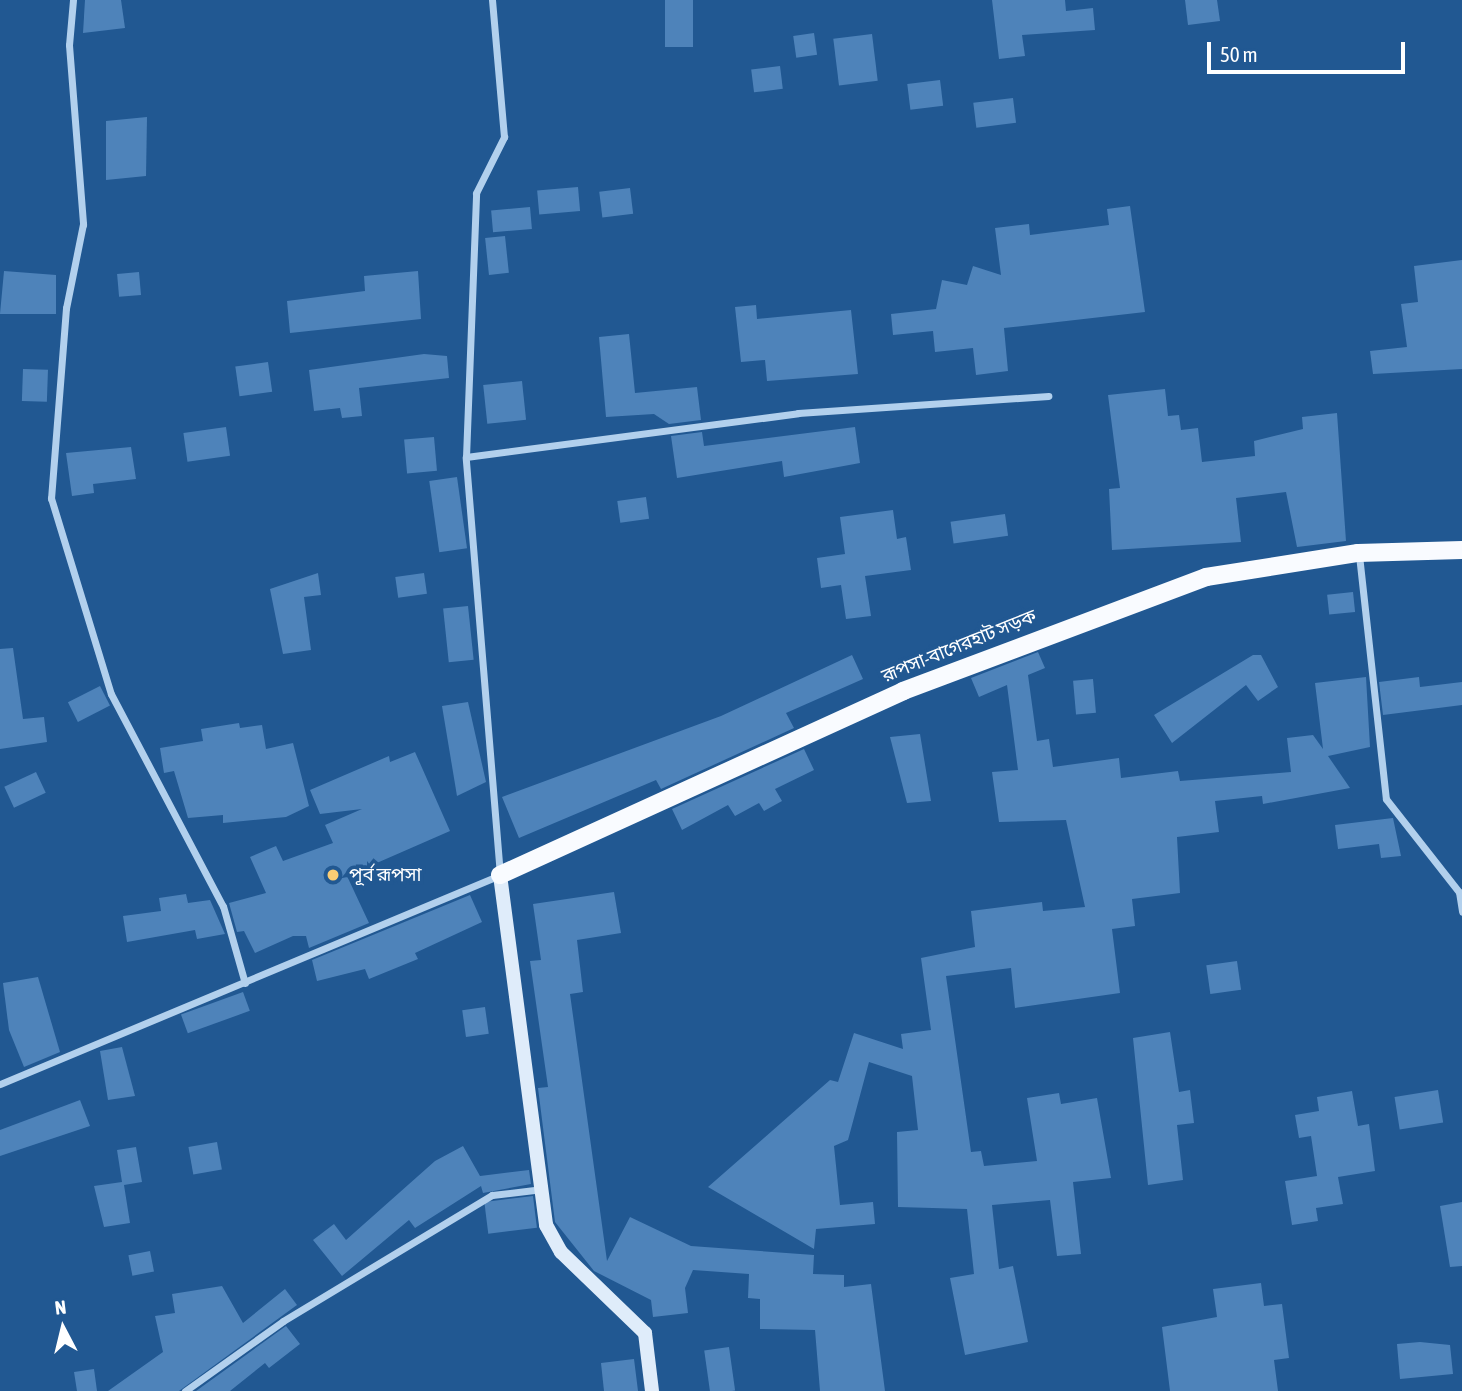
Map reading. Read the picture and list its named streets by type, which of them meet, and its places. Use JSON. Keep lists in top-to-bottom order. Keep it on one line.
{"streets":{"main road":["রূপসা-বাগেরহাট সড়ক"]},"places":["পূর্ব রূপসা"],"scale_bar":"50 m","north":"top"}
